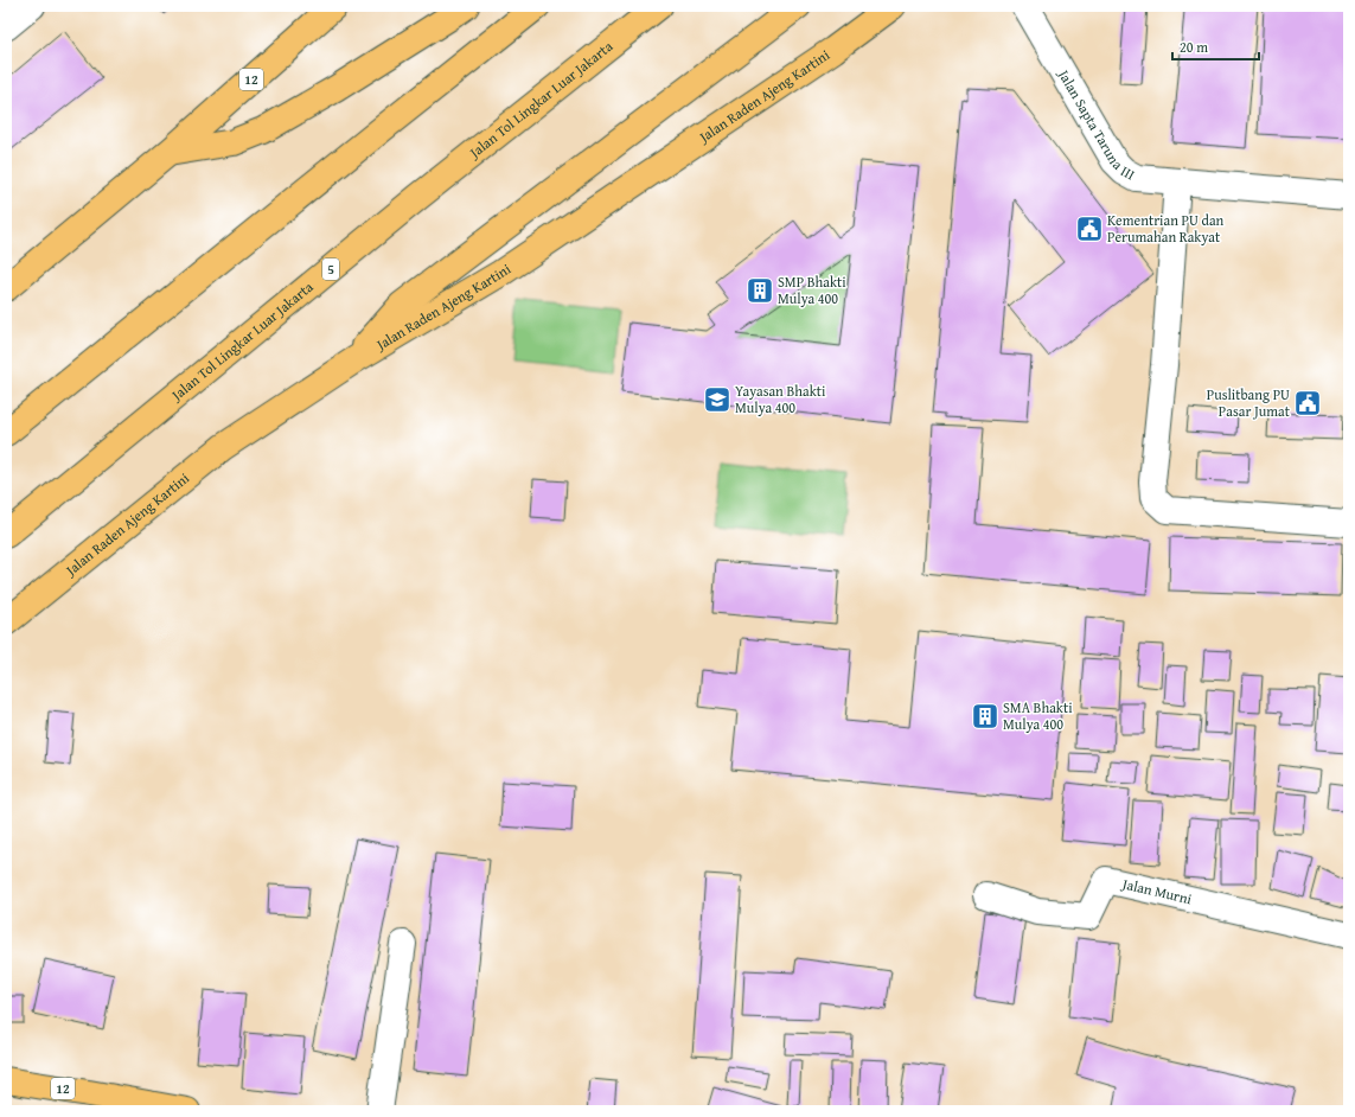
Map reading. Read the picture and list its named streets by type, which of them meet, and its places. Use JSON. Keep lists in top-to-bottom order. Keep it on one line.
{"streets":{"highway":["12","Jalan Raden Ajeng Kartini","Jalan Tol Lingkar Luar Jakarta","5"],"street":["Jalan Sapta Taruna III","Jalan Murni"]},"places":{"public building":["Kementrian PU dan Perumahan Rakyat","Puslitbang PU Pasar Jumat"],"building":["SMP Bhakti Mulya 400","SMA Bhakti Mulya 400"],"school or university":["Yayasan Bhakti Mulya 400"]},"scale_bar":"20 m"}
